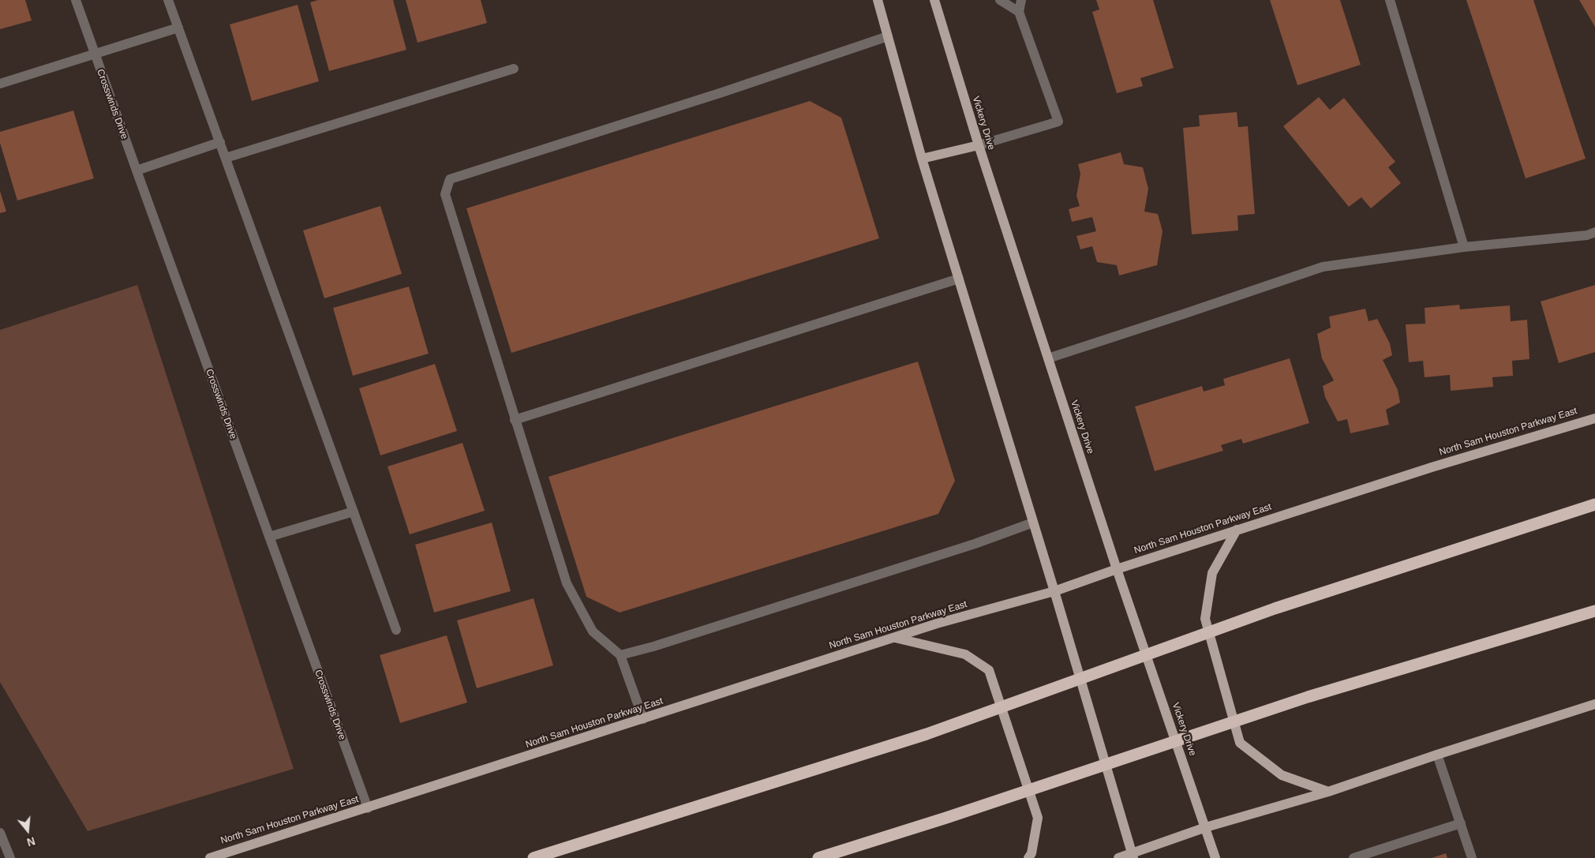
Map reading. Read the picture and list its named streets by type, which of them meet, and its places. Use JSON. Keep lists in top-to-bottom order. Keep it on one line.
{"streets":{"main road":["Vickery Drive","North Sam Houston Parkway East"],"street":["Crosswinds Drive"]},"crossings":[["Crosswinds Drive","North Sam Houston Parkway East"],["Vickery Drive","North Sam Houston Parkway East"]],"north":"bottom"}
